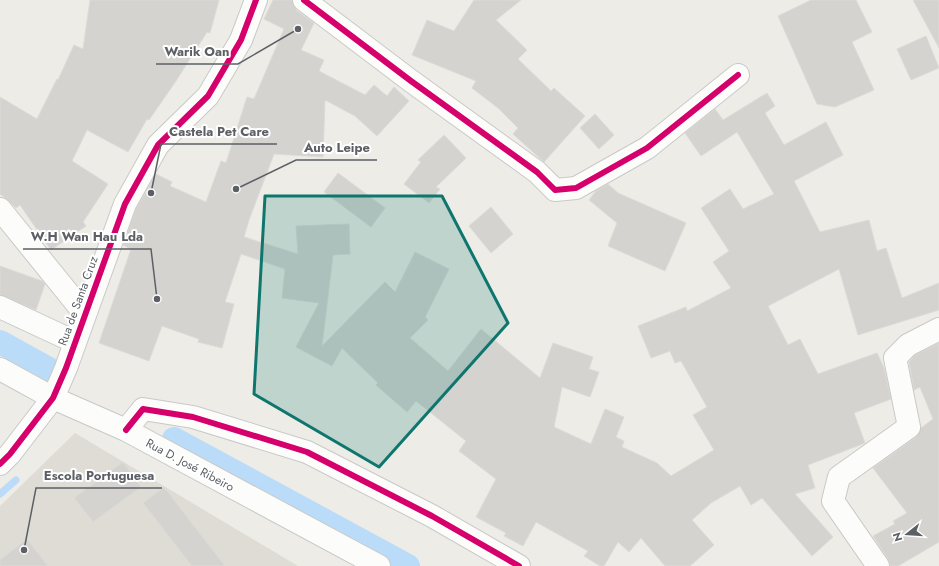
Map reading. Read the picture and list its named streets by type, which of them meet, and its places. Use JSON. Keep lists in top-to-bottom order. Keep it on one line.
{"streets":{"street":["Rua de Santa Cruz","Rua D. José Ribeiro"]},"crossings":[["Rua de Santa Cruz","Rua D. José Ribeiro"]],"places":["Warik Oan","Auto Leipe","Castela Pet Care","W.H Wan Hau Lda","Escola Portuguesa"],"north":"left"}
